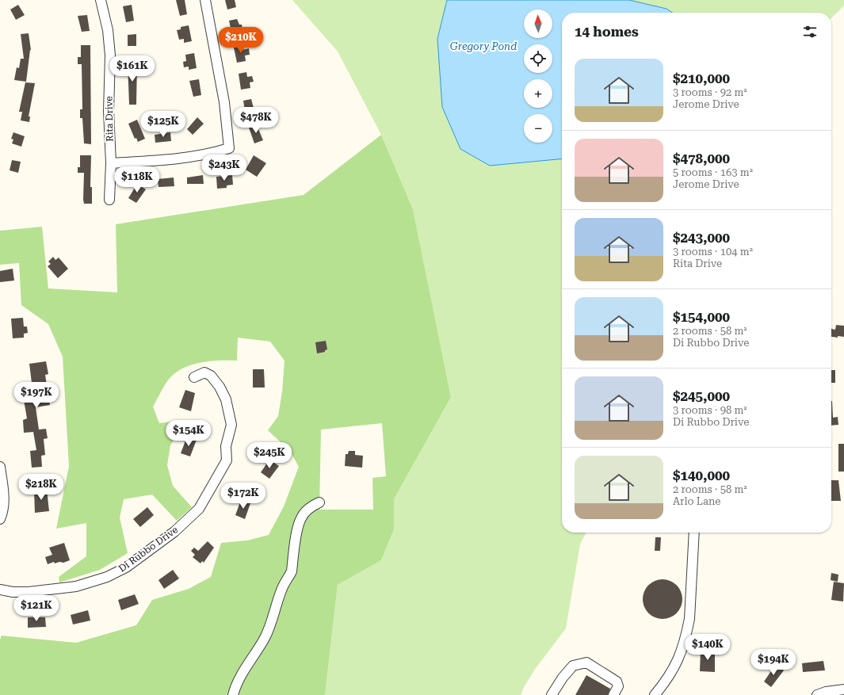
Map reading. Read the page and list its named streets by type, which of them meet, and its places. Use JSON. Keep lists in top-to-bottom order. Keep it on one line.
{"streets":{"street":["Rita Drive","Di Rubbo Drive"]},"water":["Gregory Pond"],"north":"top","page":{"map_buttons":["+","−"],"heading":"14 homes","price":["$210K","$161K","$478K","$125K","$243K","$118K","$197K","$154K","$245K","$218K","$172K","$121K","$140K","$194K"],"list":[{"name":"$210,000","note":"3 rooms · 92 m² · Jerome Drive"},{"name":"$478,000","note":"5 rooms · 163 m² · Jerome Drive"},{"name":"$243,000","note":"3 rooms · 104 m² · Rita Drive"},{"name":"$154,000","note":"2 rooms · 58 m² · Di Rubbo Drive"},{"name":"$245,000","note":"3 rooms · 98 m² · Di Rubbo Drive"},{"name":"$140,000","note":"2 rooms · 58 m² · Arlo Lane"}]}}
